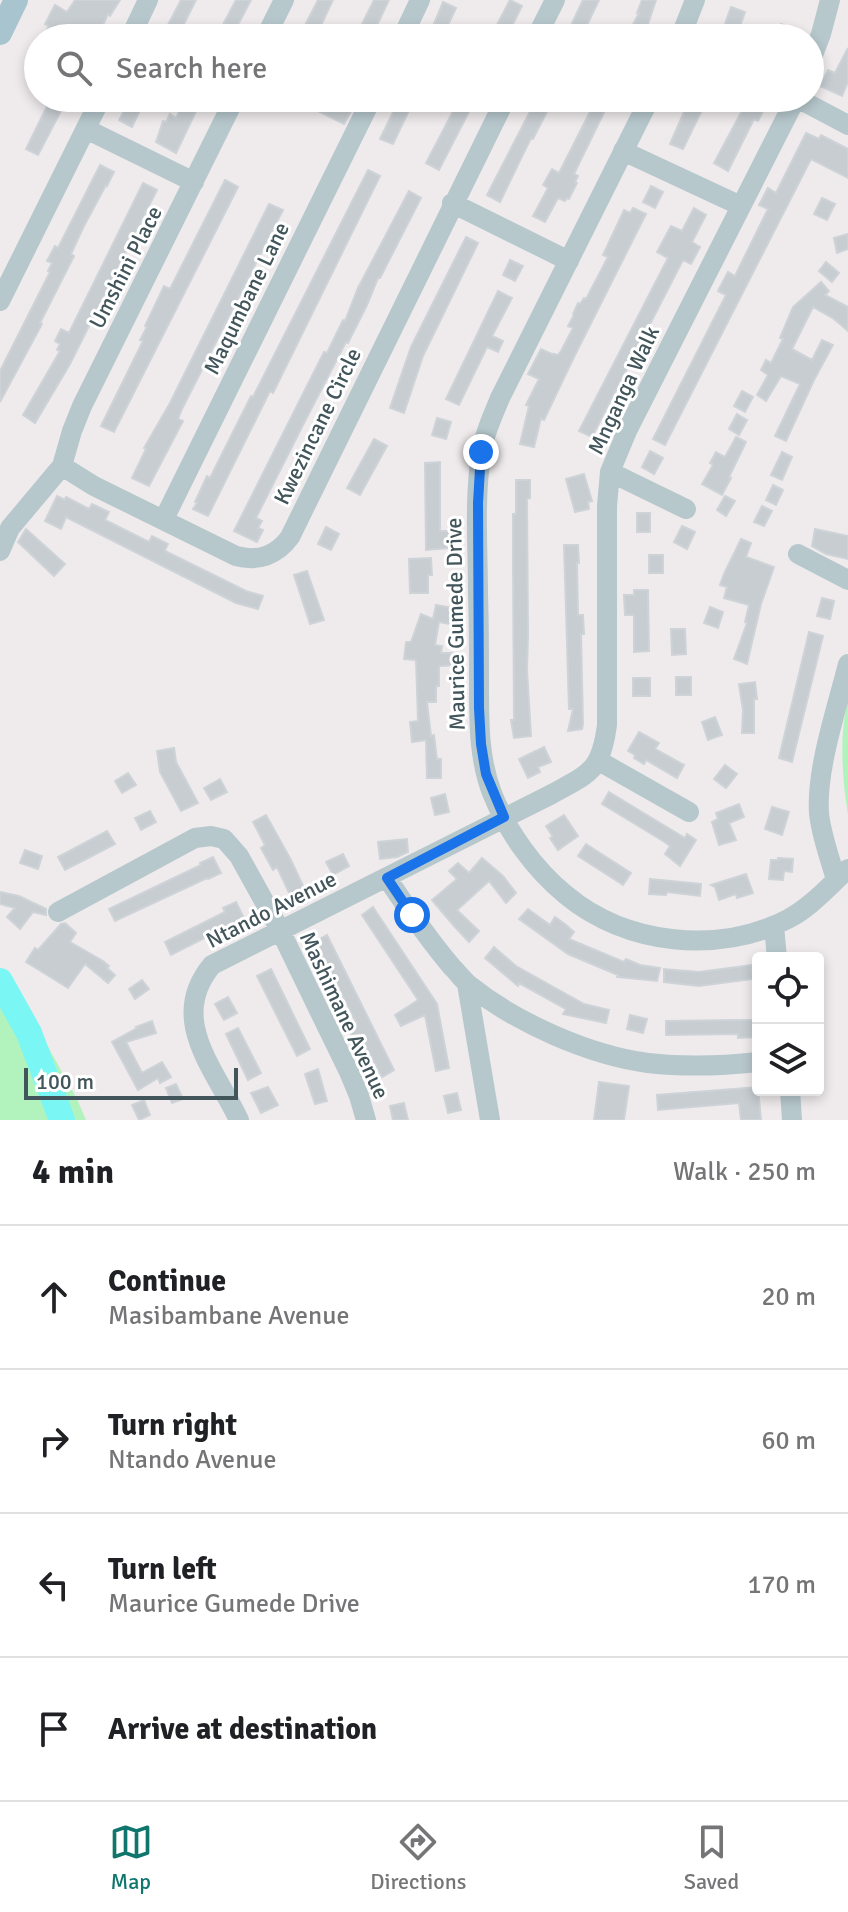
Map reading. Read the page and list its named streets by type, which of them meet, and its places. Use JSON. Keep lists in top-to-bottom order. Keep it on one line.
{"streets":{"street":["Umshini Place","Maqumbane Lane","Mnganga Walk","Kwezincane Circle","Maurice Gumede Drive","Ntando Avenue","Mashimane Avenue"]},"crossings":[["Umshini Place","Kwezincane Circle"],["Maqumbane Lane","Kwezincane Circle"],["Maurice Gumede Drive","Ntando Avenue"],["Ntando Avenue","Mashimane Avenue"]],"scale_bar":"100 m","page":{"search":"Search here","scale":"100 m","heading":["4 min","Walk · 250 m"],"list":[["Continue","Masibambane Avenue","20 m"],["Turn right","Ntando Avenue","60 m"],["Turn left","Maurice Gumede Drive","170 m"],"Arrive at destination"],"nav":["Map","Directions","Saved"]}}
